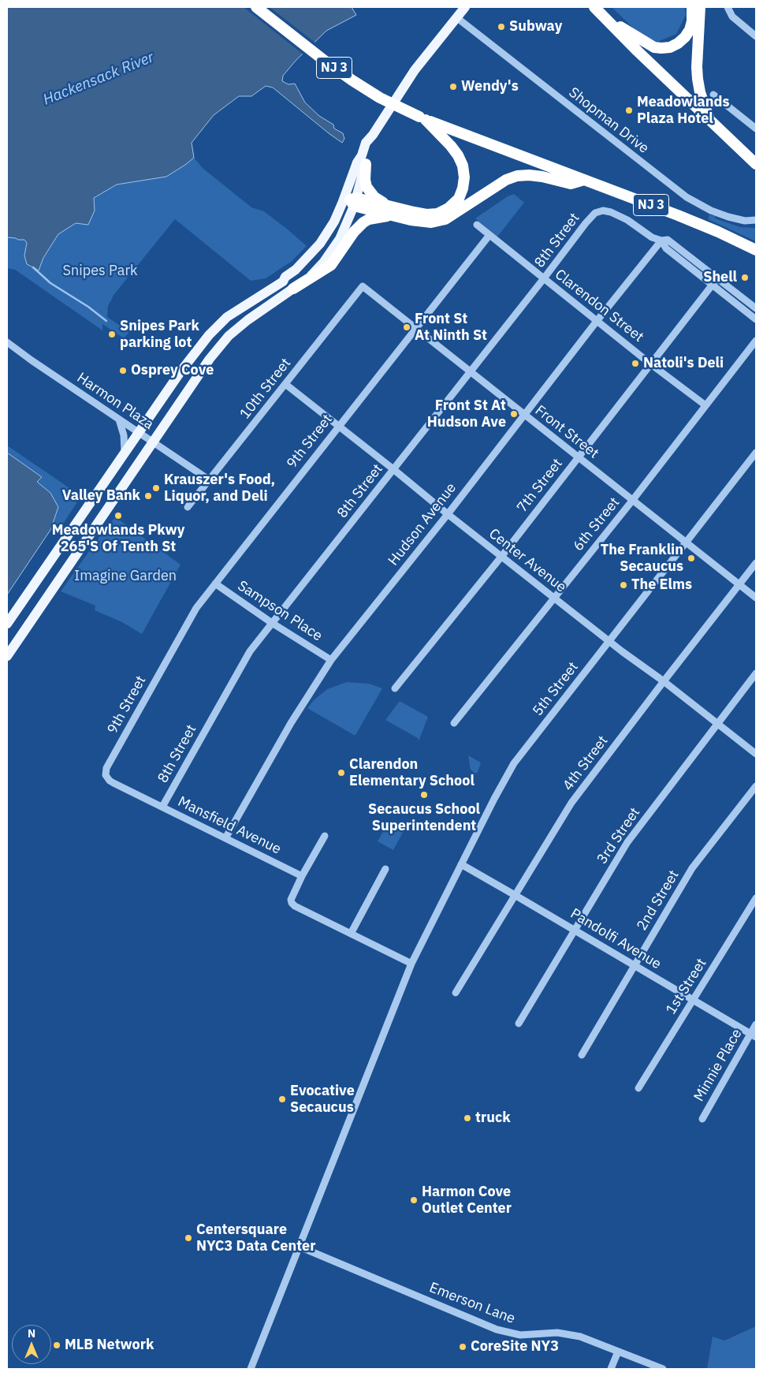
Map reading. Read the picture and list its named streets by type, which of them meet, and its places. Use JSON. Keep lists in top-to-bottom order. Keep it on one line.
{"streets":{"highway":["NJ 3"],"street":["Shopman Drive","8th Street","Clarendon Street","10th Street","Harmon Plaza","Front Street","9th Street","7th Street","Hudson Avenue","6th Street","Center Avenue","Sampson Place","5th Street","4th Street","Mansfield Avenue","3rd Street","2nd Street","Pandolfi Avenue","1st Street","Minnie Place","Emerson Lane"]},"crossings":[["8th Street","Clarendon Street"],["8th Street","Front Street"],["8th Street","Hudson Avenue"],["8th Street","Center Avenue"],["8th Street","Sampson Place"],["8th Street","Mansfield Avenue"],["Clarendon Street","9th Street"],["Clarendon Street","7th Street"],["Clarendon Street","Hudson Avenue"],["Clarendon Street","6th Street"],["10th Street","Harmon Plaza"],["10th Street","Front Street"],["10th Street","Center Avenue"],["Front Street","9th Street"],["Front Street","7th Street"],["Front Street","Hudson Avenue"],["Front Street","6th Street"],["Front Street","5th Street"],["Front Street","4th Street"],["9th Street","Center Avenue"],["9th Street","Sampson Place"],["9th Street","Mansfield Avenue"],["7th Street","Center Avenue"],["Hudson Avenue","Center Avenue"],["Hudson Avenue","Sampson Place"],["Hudson Avenue","Mansfield Avenue"],["6th Street","Center Avenue"],["Center Avenue","5th Street"],["Center Avenue","4th Street"],["Center Avenue","3rd Street"],["5th Street","Pandolfi Avenue"],["5th Street","Emerson Lane"],["4th Street","Pandolfi Avenue"],["3rd Street","Pandolfi Avenue"],["2nd Street","Pandolfi Avenue"],["Pandolfi Avenue","1st Street"],["Pandolfi Avenue","Minnie Place"]],"water":["Hackensack River"],"parks":["Snipes Park","Imagine Garden"],"places":["Subway","Wendy's","Meadowlands Plaza Hotel","Shell","Front St At Ninth St","Snipes Park parking lot","Natoli's Deli","Osprey Cove","Front St At Hudson Ave","Krauszer's Food, Liquor, and Deli","Valley Bank","Meadowlands Pkwy 265'S Of Tenth St","The Franklin Secaucus","The Elms","Clarendon Elementary School","Secaucus School Superintendent","Evocative Secaucus","truck","Harmon Cove Outlet Center","Centersquare NYC3 Data Center","MLB Network","CoreSite NY3"],"north":"top"}
